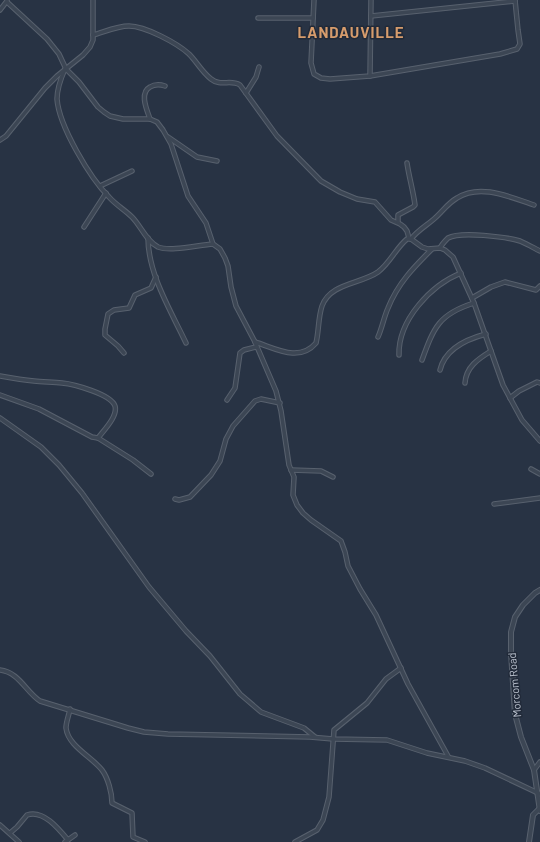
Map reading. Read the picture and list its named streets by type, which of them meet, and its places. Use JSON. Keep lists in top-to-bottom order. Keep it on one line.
{"streets":{"street":["Morcom Road"]},"districts":["LANDAUVILLE"]}
